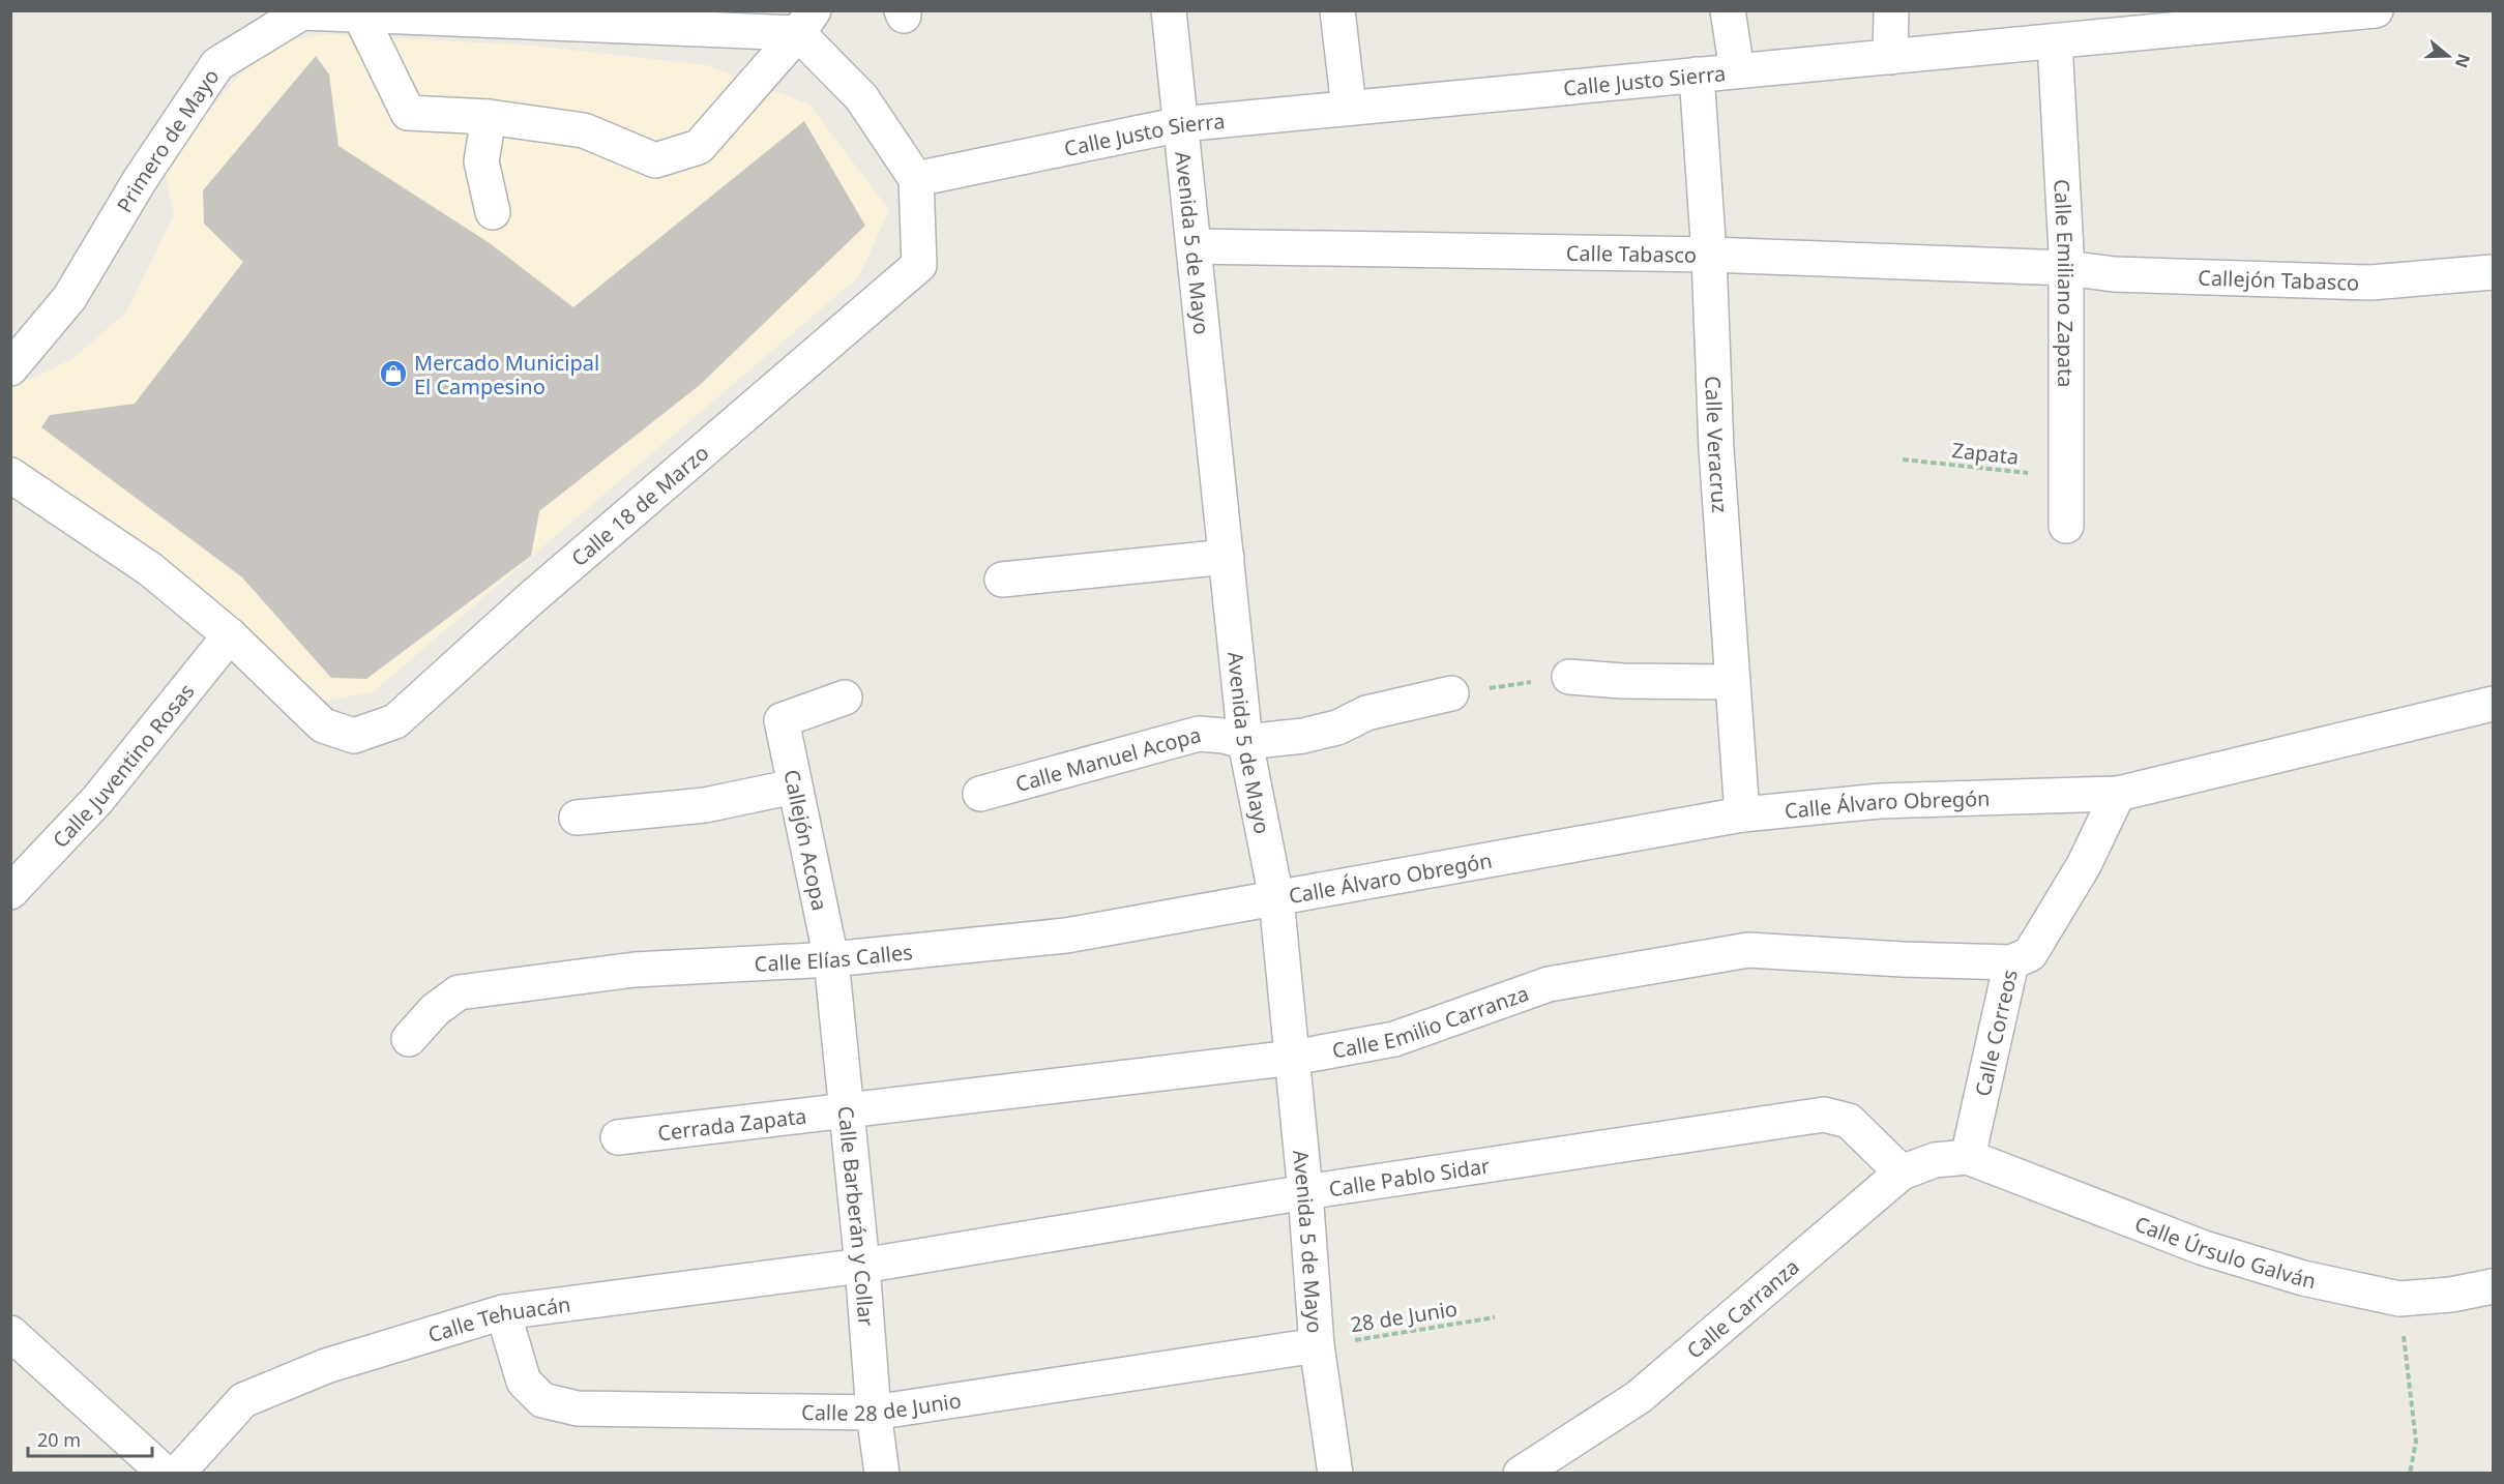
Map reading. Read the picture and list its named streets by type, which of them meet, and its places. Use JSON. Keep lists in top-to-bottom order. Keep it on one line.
{"streets":{"street":["Calle Justo Sierra","Primero de Mayo","Avenida 5 de Mayo","Calle Tabasco","Callejón Tabasco","Calle Emiliano Zapata","Calle Veracruz","Calle 18 de Marzo","Calle Manuel Acopa","Calle Juventino Rosas","Calle Álvaro Obregón","Callejón Acopa","Calle Elías Calles","Calle Emilio Carranza","Calle Correos","Cerrada Zapata","Calle Pablo Sidar","Calle Barberán y Collar","Calle Úrsulo Galván","Calle Carranza","Calle Tehuacán","Calle 28 de Junio"],"path":["Zapata","28 de Junio"]},"crossings":[["Calle Justo Sierra","Avenida 5 de Mayo"],["Calle Justo Sierra","Calle Emiliano Zapata"],["Calle Justo Sierra","Calle Veracruz"],["Calle Justo Sierra","Calle 18 de Marzo"],["Avenida 5 de Mayo","Calle Tabasco"],["Avenida 5 de Mayo","Calle Manuel Acopa"],["Avenida 5 de Mayo","Calle Álvaro Obregón"],["Avenida 5 de Mayo","Calle Elías Calles"],["Avenida 5 de Mayo","Calle Emilio Carranza"],["Avenida 5 de Mayo","Calle Pablo Sidar"],["Avenida 5 de Mayo","28 de Junio"],["Avenida 5 de Mayo","Calle 28 de Junio"],["Calle Tabasco","Callejón Tabasco"],["Calle Tabasco","Calle Emiliano Zapata"],["Calle Tabasco","Calle Veracruz"],["Callejón Tabasco","Calle Emiliano Zapata"],["Calle Emiliano Zapata","Zapata"],["Calle Veracruz","Calle Álvaro Obregón"],["Calle 18 de Marzo","Calle Juventino Rosas"],["Calle Álvaro Obregón","Calle Elías Calles"],["Calle Álvaro Obregón","Calle Correos"],["Callejón Acopa","Calle Elías Calles"],["Callejón Acopa","Calle Barberán y Collar"],["Calle Elías Calles","Calle Barberán y Collar"],["Calle Emilio Carranza","Calle Correos"],["Calle Emilio Carranza","Cerrada Zapata"],["Calle Emilio Carranza","Calle Barberán y Collar"],["Calle Correos","Calle Úrsulo Galván"],["Calle Correos","Calle Carranza"],["Cerrada Zapata","Calle Barberán y Collar"],["Calle Pablo Sidar","Calle Barberán y Collar"],["Calle Pablo Sidar","Calle Carranza"],["Calle Pablo Sidar","Calle Tehuacán"],["Calle Barberán y Collar","Calle Tehuacán"],["Calle Barberán y Collar","Calle 28 de Junio"],["Calle Úrsulo Galván","Calle Carranza"],["28 de Junio","Calle 28 de Junio"],["Calle Tehuacán","Calle 28 de Junio"]],"places":{"shop":["Mercado Municipal El Campesino"]},"scale_bar":"20 m","north":"right"}
